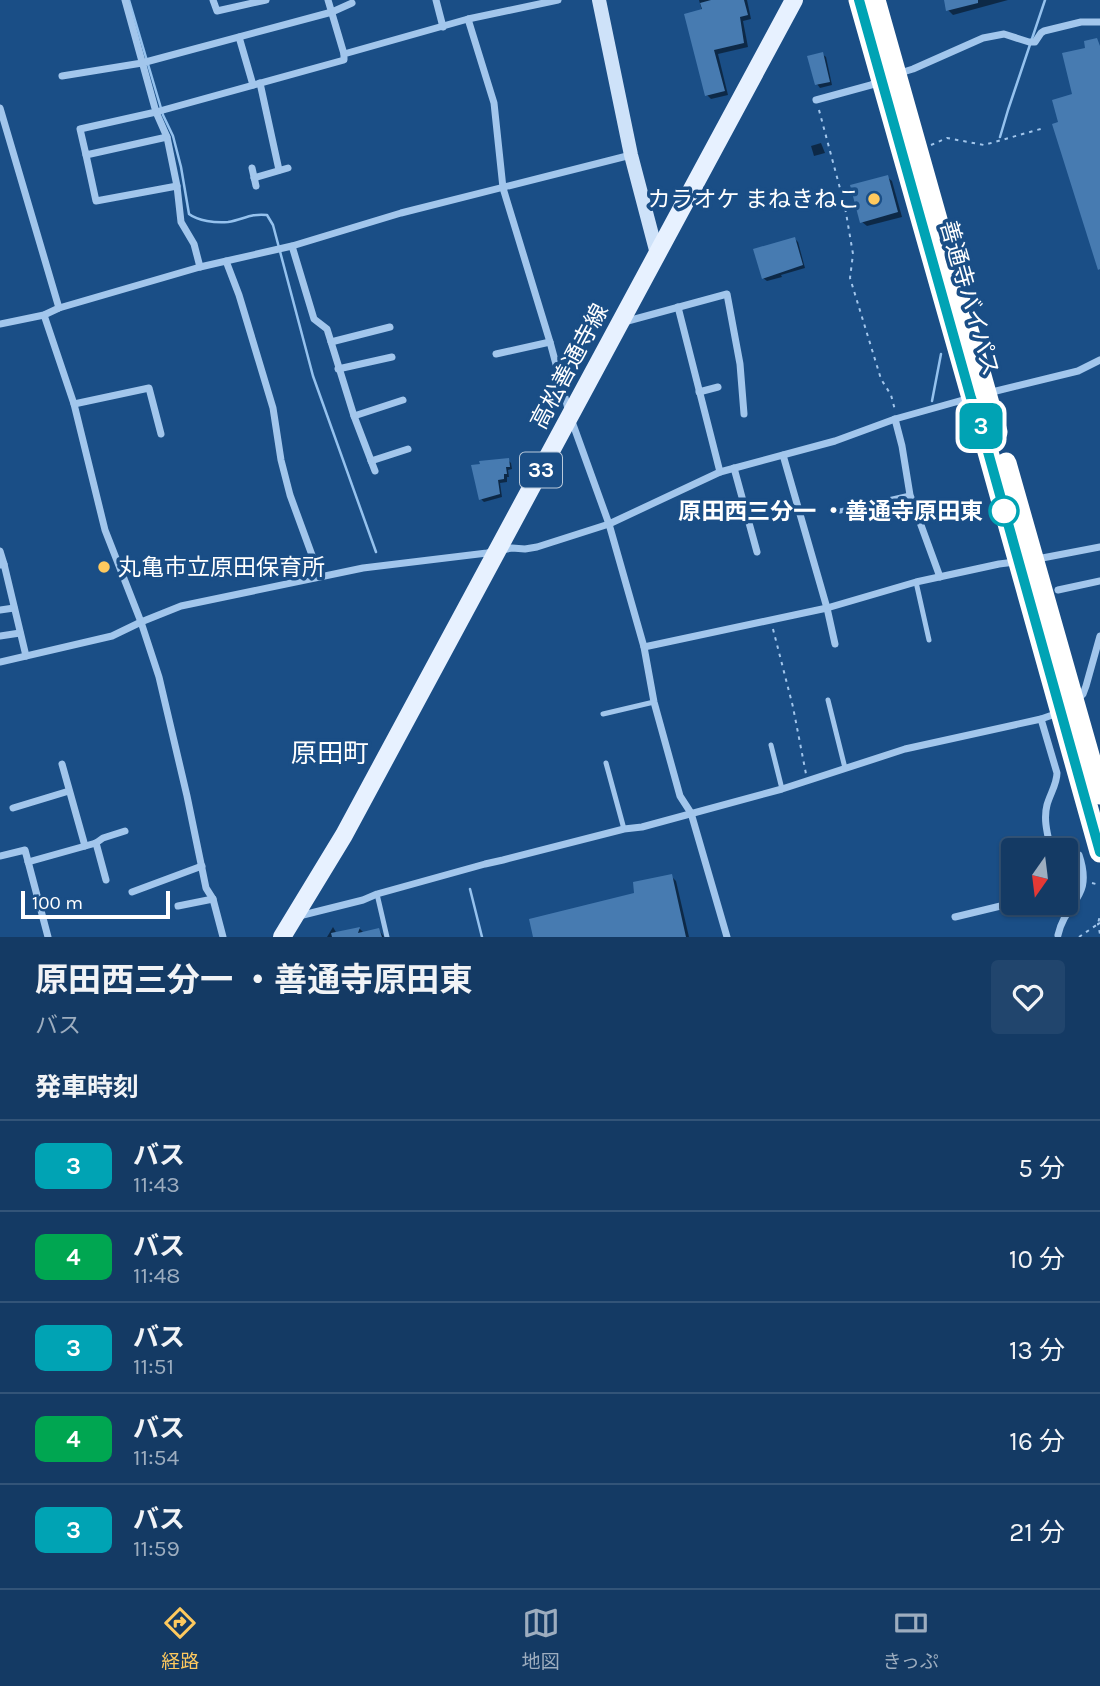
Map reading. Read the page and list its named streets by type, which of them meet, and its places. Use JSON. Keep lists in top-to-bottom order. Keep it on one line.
{"streets":{"highway":["善通寺バイパス"],"main road":["高松善通寺線","33"]},"districts":["原田町"],"places":["カラオケ まねきねこ","原田西三分一 ・善通寺原田東","丸亀市立原田保育所"],"lines":["bus line 3"],"scale_bar":"100 m","north":"bottom","page":{"on_map":"3","scale":"100 m","heading":[["原田西三分一 ・善通寺原田東","バス"],"発車時刻"],"list":[{"mark":"3","name":"バス","note":"11:43","value":"5 分"},{"mark":"4","name":"バス","note":"11:48","value":"10 分"},{"mark":"3","name":"バス","note":"11:51","value":"13 分"},{"mark":"4","name":"バス","note":"11:54","value":"16 分"},{"mark":"3","name":"バス","note":"11:59","value":"21 分"}],"tabs":["経路","地図","きっぷ"]}}
